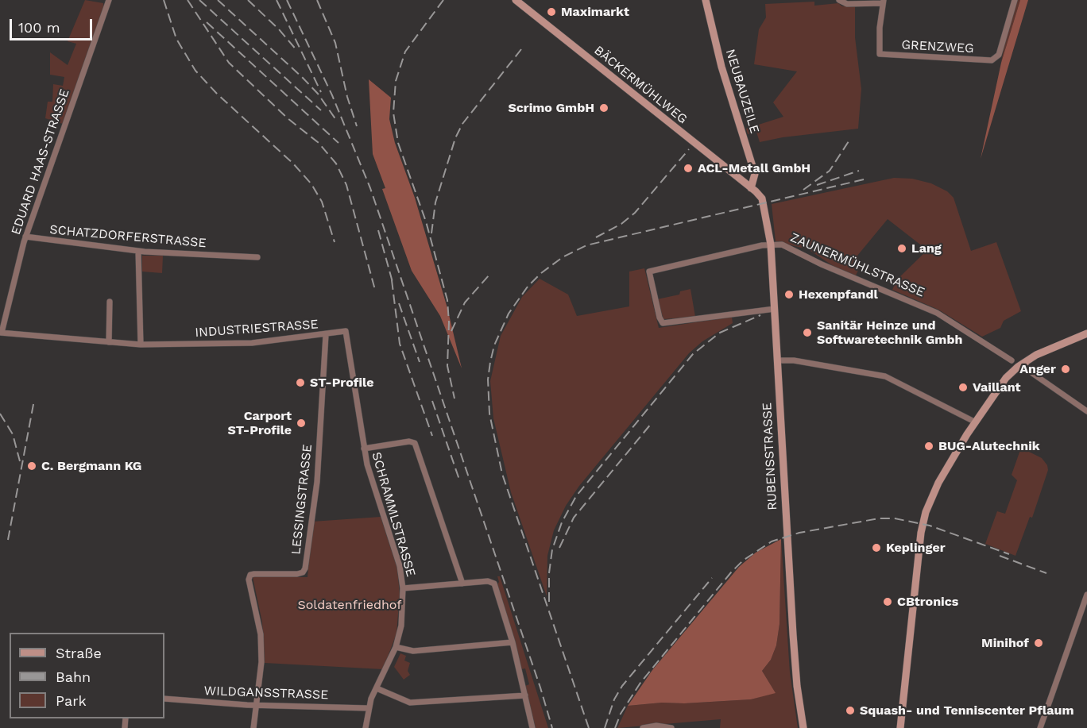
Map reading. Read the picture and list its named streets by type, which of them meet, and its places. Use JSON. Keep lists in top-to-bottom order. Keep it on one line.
{"streets":{"street":["GRENZWEG","BÄCKERMÜHLWEG","NEUBAUZEILE","EDUARD HAAS-STRASSE","SCHATZDORFERSTRASSE","ZAUNERMÜHLSTRASSE","INDUSTRIESTRASSE","RUBENSSTRASSE","LESSINGSTRASSE","SCHRAMMLSTRASSE","WILDGANSSTRASSE"]},"crossings":[["BÄCKERMÜHLWEG","NEUBAUZEILE"],["BÄCKERMÜHLWEG","RUBENSSTRASSE"],["NEUBAUZEILE","RUBENSSTRASSE"],["EDUARD HAAS-STRASSE","SCHATZDORFERSTRASSE"],["EDUARD HAAS-STRASSE","INDUSTRIESTRASSE"],["ZAUNERMÜHLSTRASSE","RUBENSSTRASSE"],["INDUSTRIESTRASSE","LESSINGSTRASSE"],["INDUSTRIESTRASSE","SCHRAMMLSTRASSE"],["LESSINGSTRASSE","WILDGANSSTRASSE"],["SCHRAMMLSTRASSE","WILDGANSSTRASSE"]],"parks":["Soldatenfriedhof"],"places":["Maximarkt","Scrimo GmbH","ACL-Metall GmbH","Lang","Hexenpfandl","Sanitär Heinze und Softwaretechnik Gmbh","Anger","ST-Profile","Vaillant","Carport ST-Profile","BUG-Alutechnik","C. Bergmann KG","Keplinger","CBtronics","Minihof","Squash- und Tenniscenter Pflaum"],"legend":["Straße","Bahn","Park"],"scale_bar":"100 m"}
